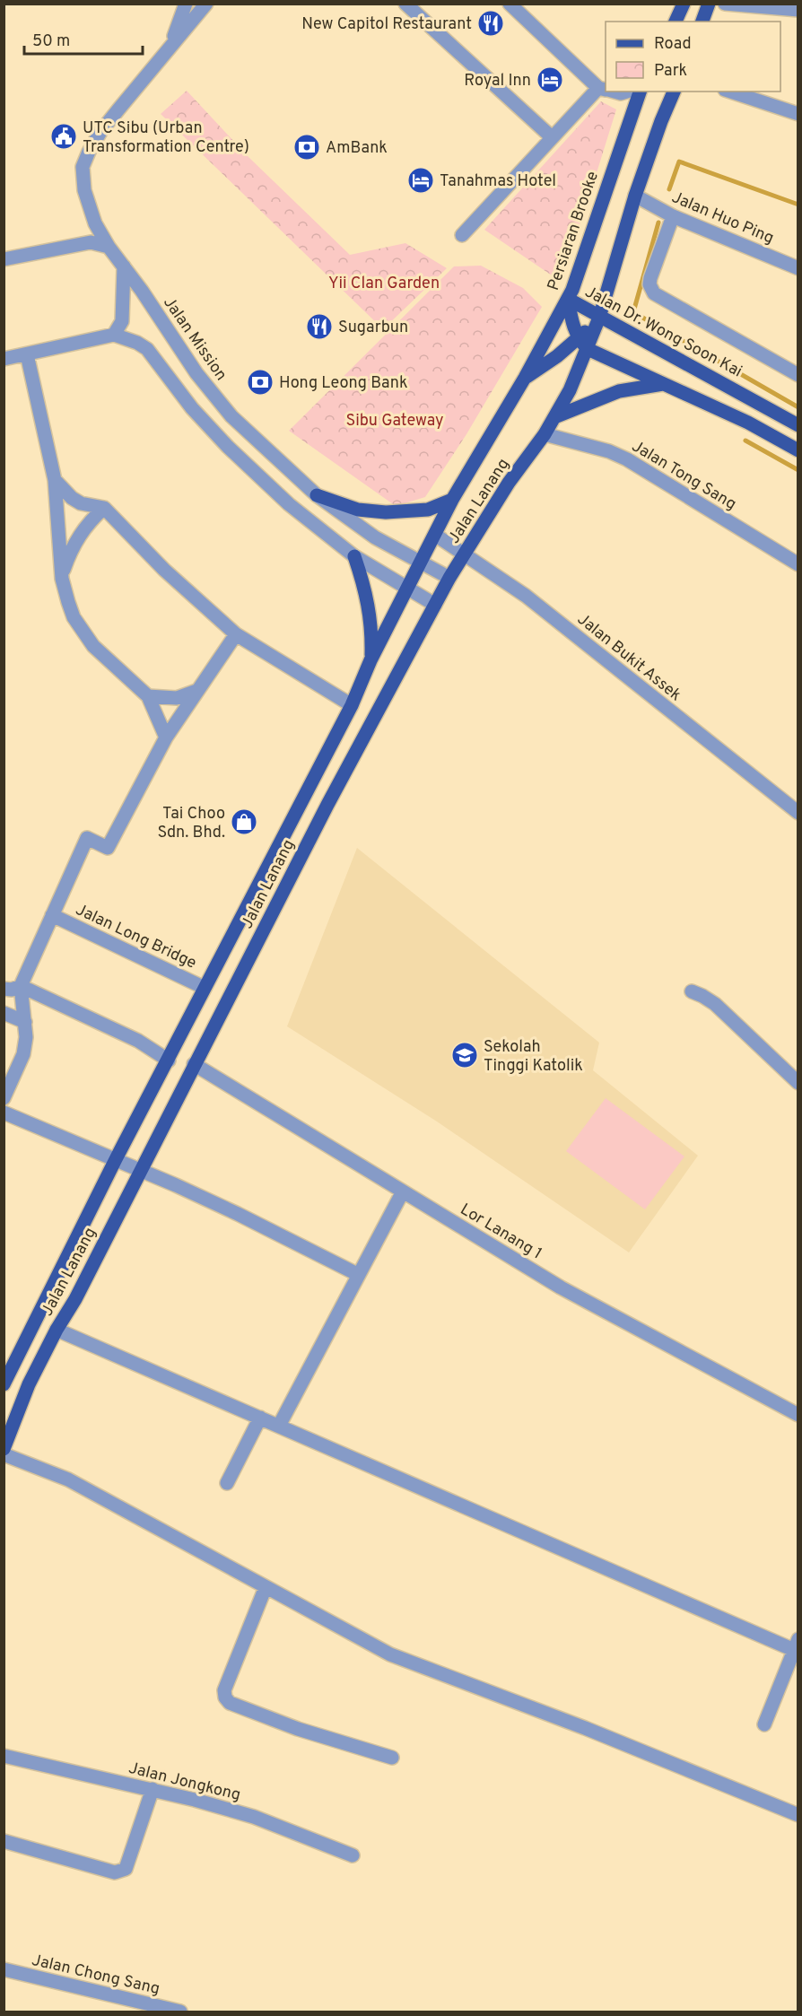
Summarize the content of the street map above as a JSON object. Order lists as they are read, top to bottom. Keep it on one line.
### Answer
{"streets":{"main road":["Persiaran Brooke","Jalan Dr. Wong Soon Kai","Jalan Lanang"],"street":["Jalan Huo Ping","Jalan Mission","Jalan Tong Sang","Jalan Bukit Assek","Jalan Long Bridge","Lor Lanang 1","Jalan Jongkong","Jalan Chong Sang"]},"crossings":[["Persiaran Brooke","Jalan Dr. Wong Soon Kai"],["Persiaran Brooke","Jalan Lanang"],["Jalan Dr. Wong Soon Kai","Jalan Lanang"],["Jalan Mission","Jalan Lanang"],["Jalan Tong Sang","Jalan Lanang"],["Jalan Lanang","Jalan Bukit Assek"],["Jalan Lanang","Jalan Long Bridge"],["Jalan Lanang","Lor Lanang 1"]],"parks":["Yii Clan Garden","Sibu Gateway"],"places":{"restaurant":["New Capitol Restaurant","Sugarbun"],"hotel":["Royal Inn","Tanahmas Hotel"],"public building":["UTC Sibu (Urban Transformation Centre)"],"bank":["AmBank","Hong Leong Bank"],"shop":["Tai Choo Sdn. Bhd."],"school or university":["Sekolah Tinggi Katolik"]},"legend":["Road","Park"],"scale_bar":"50 m"}
